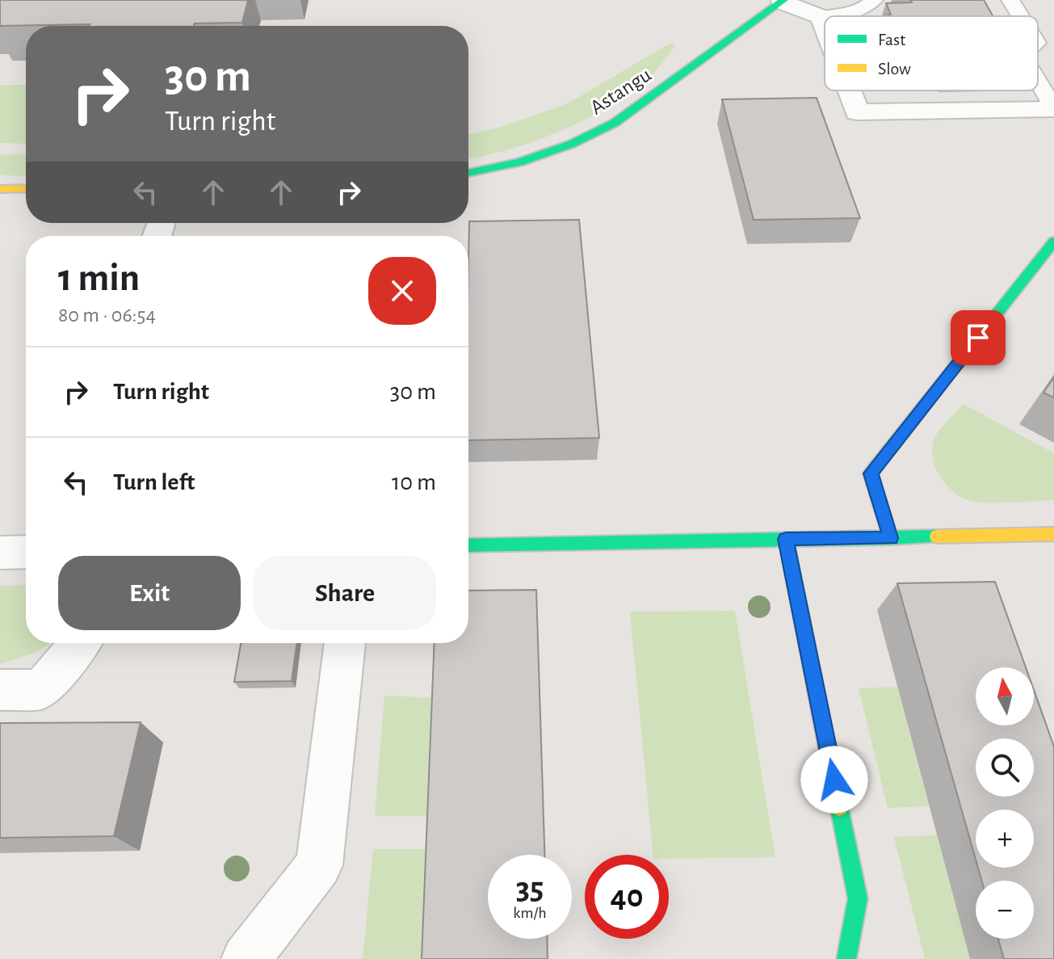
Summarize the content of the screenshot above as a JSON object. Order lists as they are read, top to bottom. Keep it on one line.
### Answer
{"streets":{"street":["Astangu"]},"legend":["Fast","Slow"],"north":"top","page":{"turn":["30 m","Turn right"],"heading":["1 min","80 m · 06:54"],"list":[{"name":"Turn right","value":"30 m"},{"name":"Turn left","value":"10 m"}],"buttons":["Exit","Share"],"map_buttons":["+","−"],"speed":"35 km/h","limit":"40"}}
